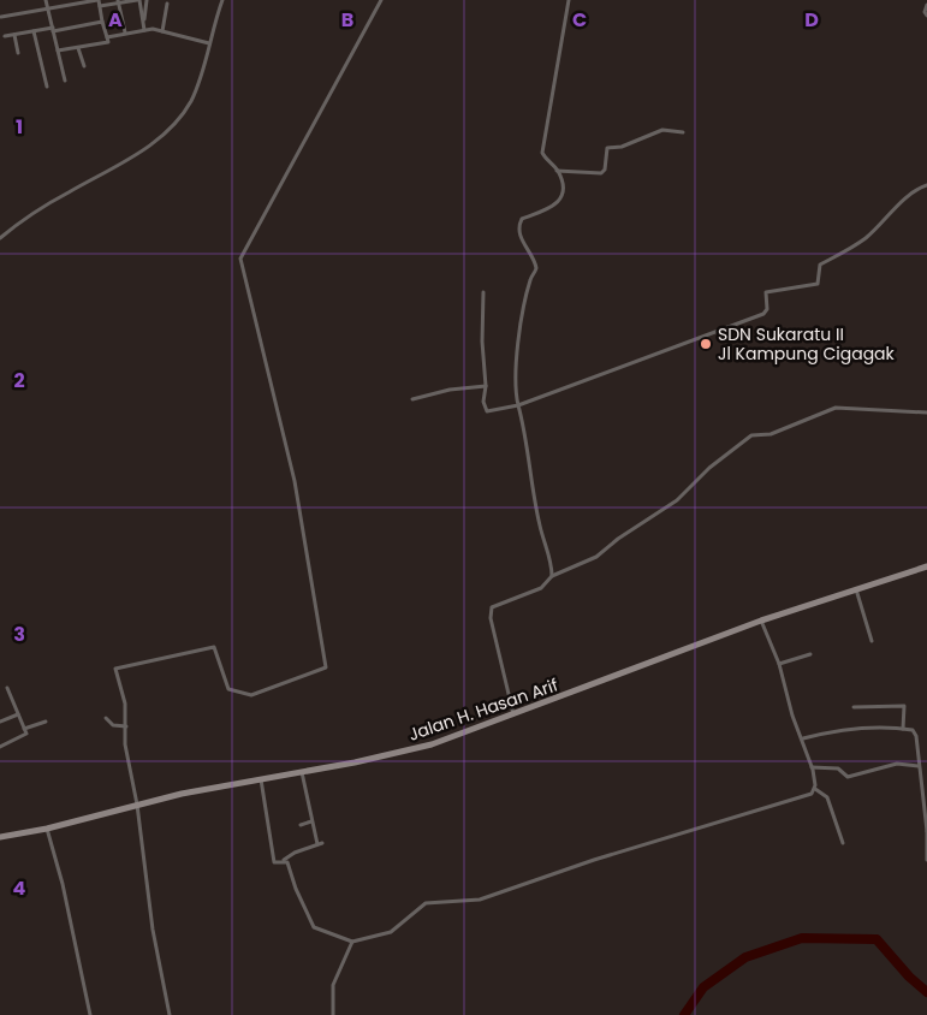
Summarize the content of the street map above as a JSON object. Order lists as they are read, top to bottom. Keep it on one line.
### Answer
{"streets":{"main road":["Jalan H. Hasan Arif"]},"places":["SDN Sukaratu II Jl Kampung Cigagak"],"grid":{"columns":["A","B","C","D"],"rows":["1","2","3","4"]}}
